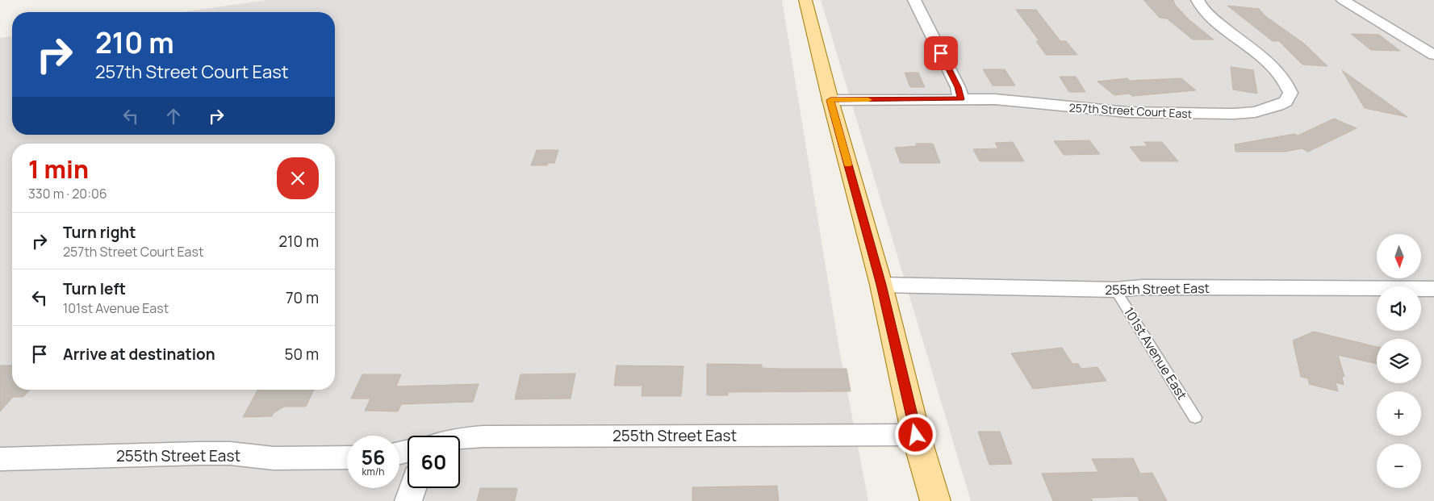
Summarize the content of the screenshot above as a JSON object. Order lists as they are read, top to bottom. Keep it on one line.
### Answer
{"streets":{"street":["257th Street Court East","255th Street East"],"lane":["101st Avenue East"]},"crossings":[["255th Street East","101st Avenue East"]],"north":"bottom","page":{"turn":["210 m","257th Street Court East"],"heading":["1 min","330 m · 20:06"],"list":[{"name":"Turn right","note":"257th Street Court East","value":"210 m"},{"name":"Turn left","note":"101st Avenue East","value":"70 m"},{"name":"Arrive at destination","value":"50 m"}],"map_buttons":["+","−"],"speed":"56 km/h","limit":"60"}}
